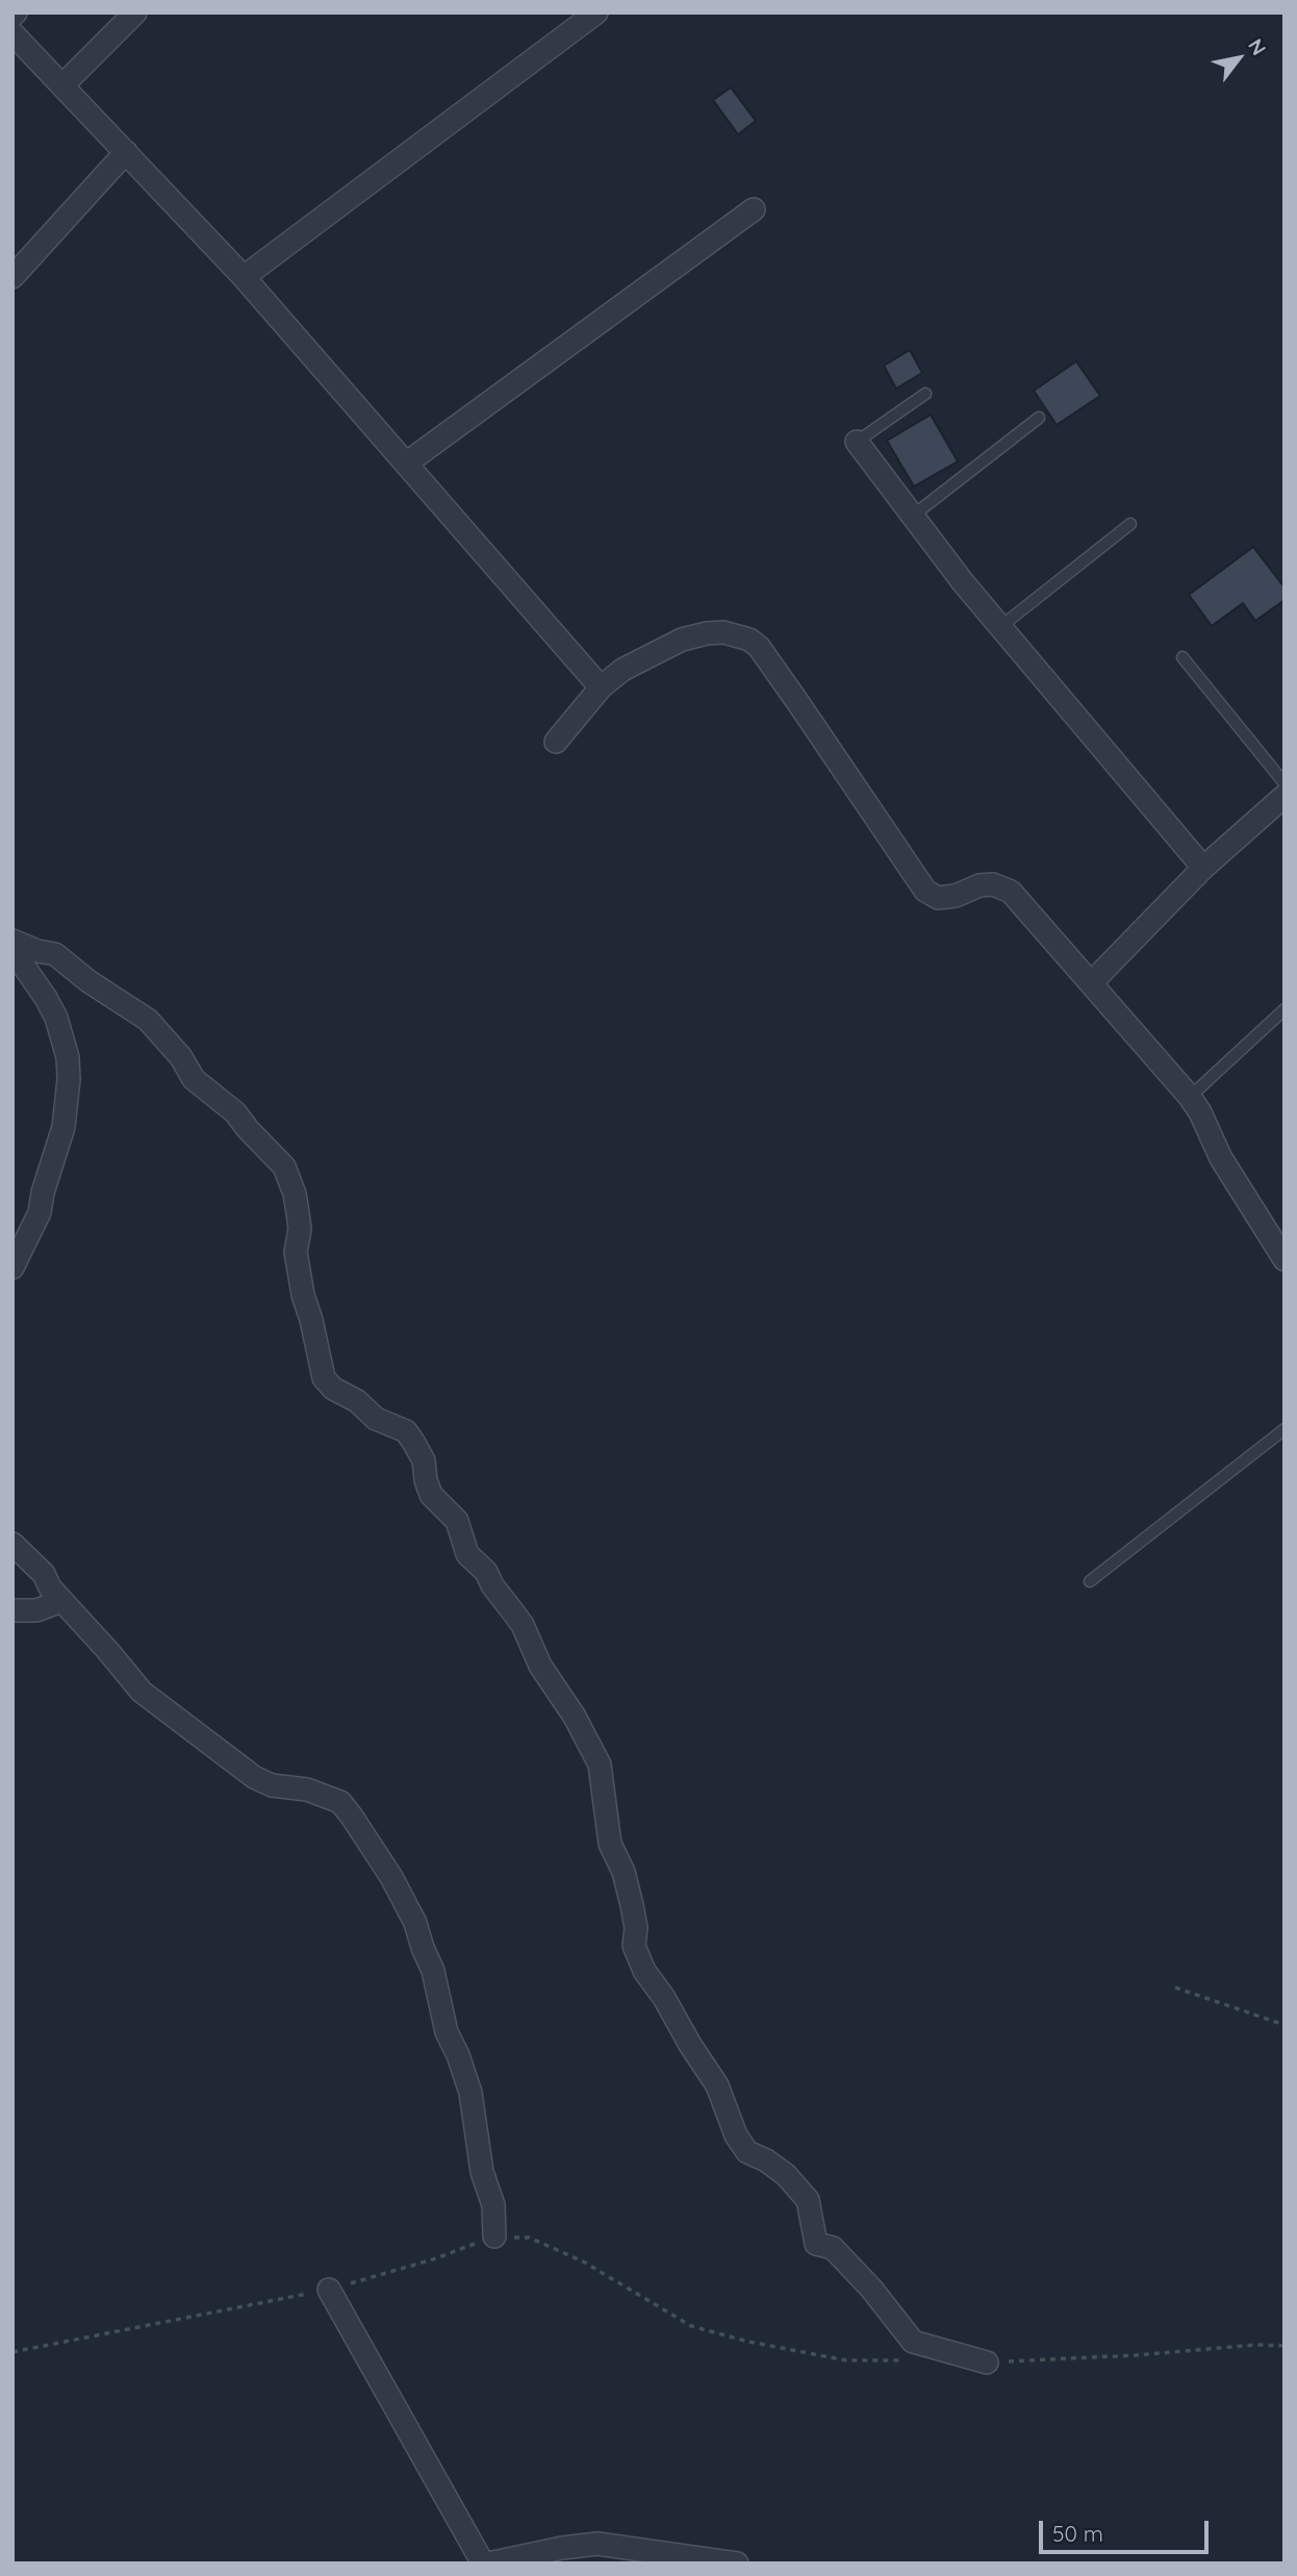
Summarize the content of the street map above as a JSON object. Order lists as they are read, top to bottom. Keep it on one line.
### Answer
{"scale_bar":"50 m","north":"top right"}
